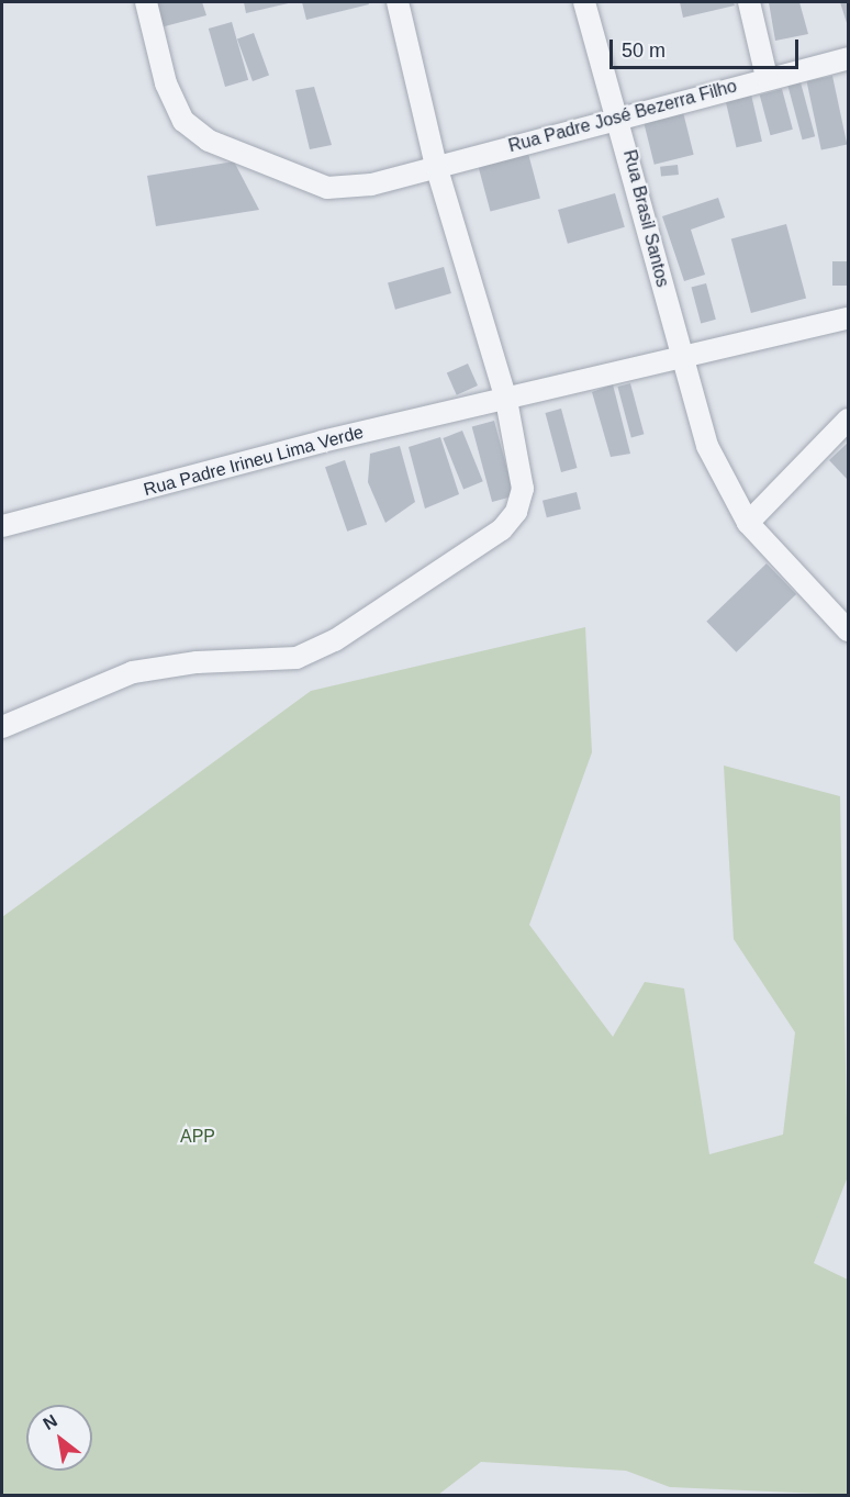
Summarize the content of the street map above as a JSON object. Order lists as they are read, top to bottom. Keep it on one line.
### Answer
{"streets":{"street":["Rua Padre José Bezerra Filho","Rua Brasil Santos","Rua Padre Irineu Lima Verde"]},"crossings":[["Rua Padre José Bezerra Filho","Rua Brasil Santos"],["Rua Brasil Santos","Rua Padre Irineu Lima Verde"]],"parks":["APP"],"scale_bar":"50 m","north":"top left"}
